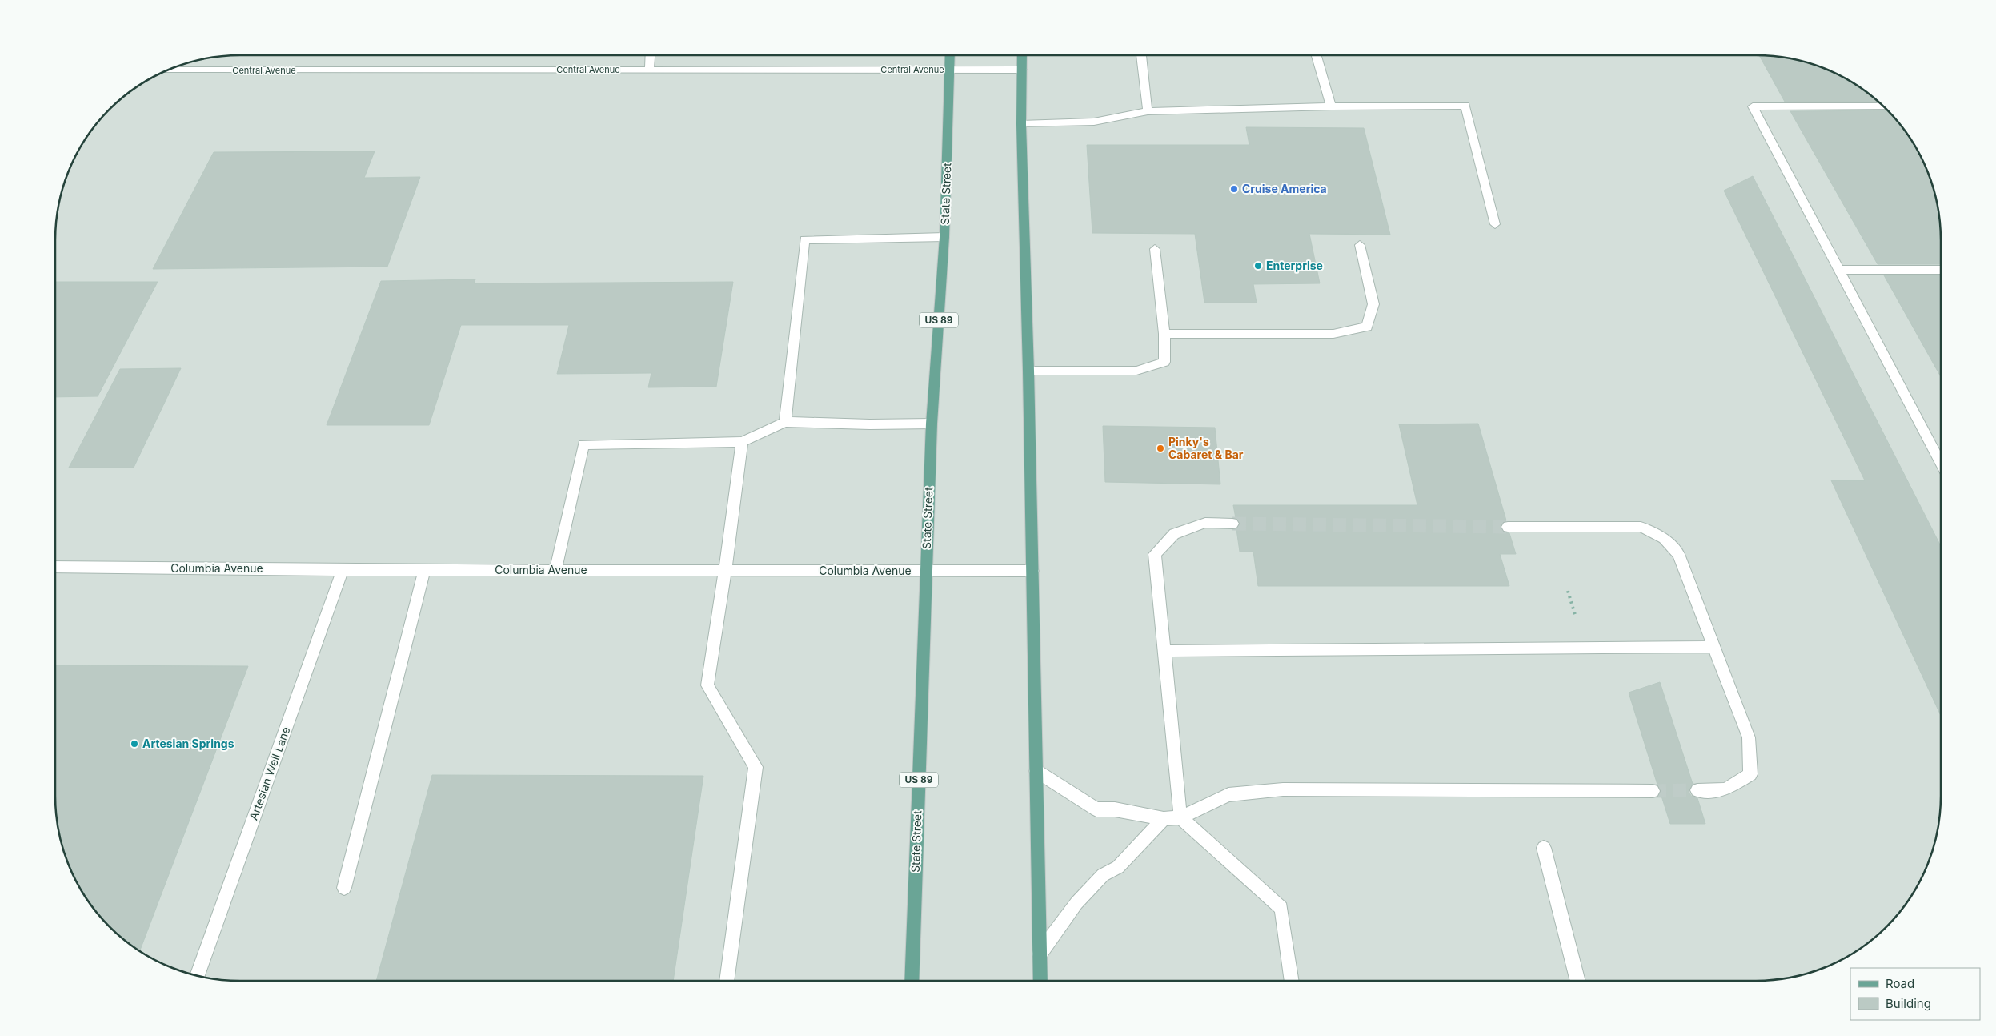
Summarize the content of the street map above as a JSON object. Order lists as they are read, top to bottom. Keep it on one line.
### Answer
{"streets":{"main road":["State Street","US 89"],"street":["Central Avenue","Columbia Avenue","Artesian Well Lane"]},"crossings":[["Central Avenue","State Street"],["State Street","Columbia Avenue"],["Columbia Avenue","Artesian Well Lane"]],"places":["Cruise America","Enterprise","Pinky's Cabaret & Bar","Artesian Springs"],"legend":["Road","Building"]}
